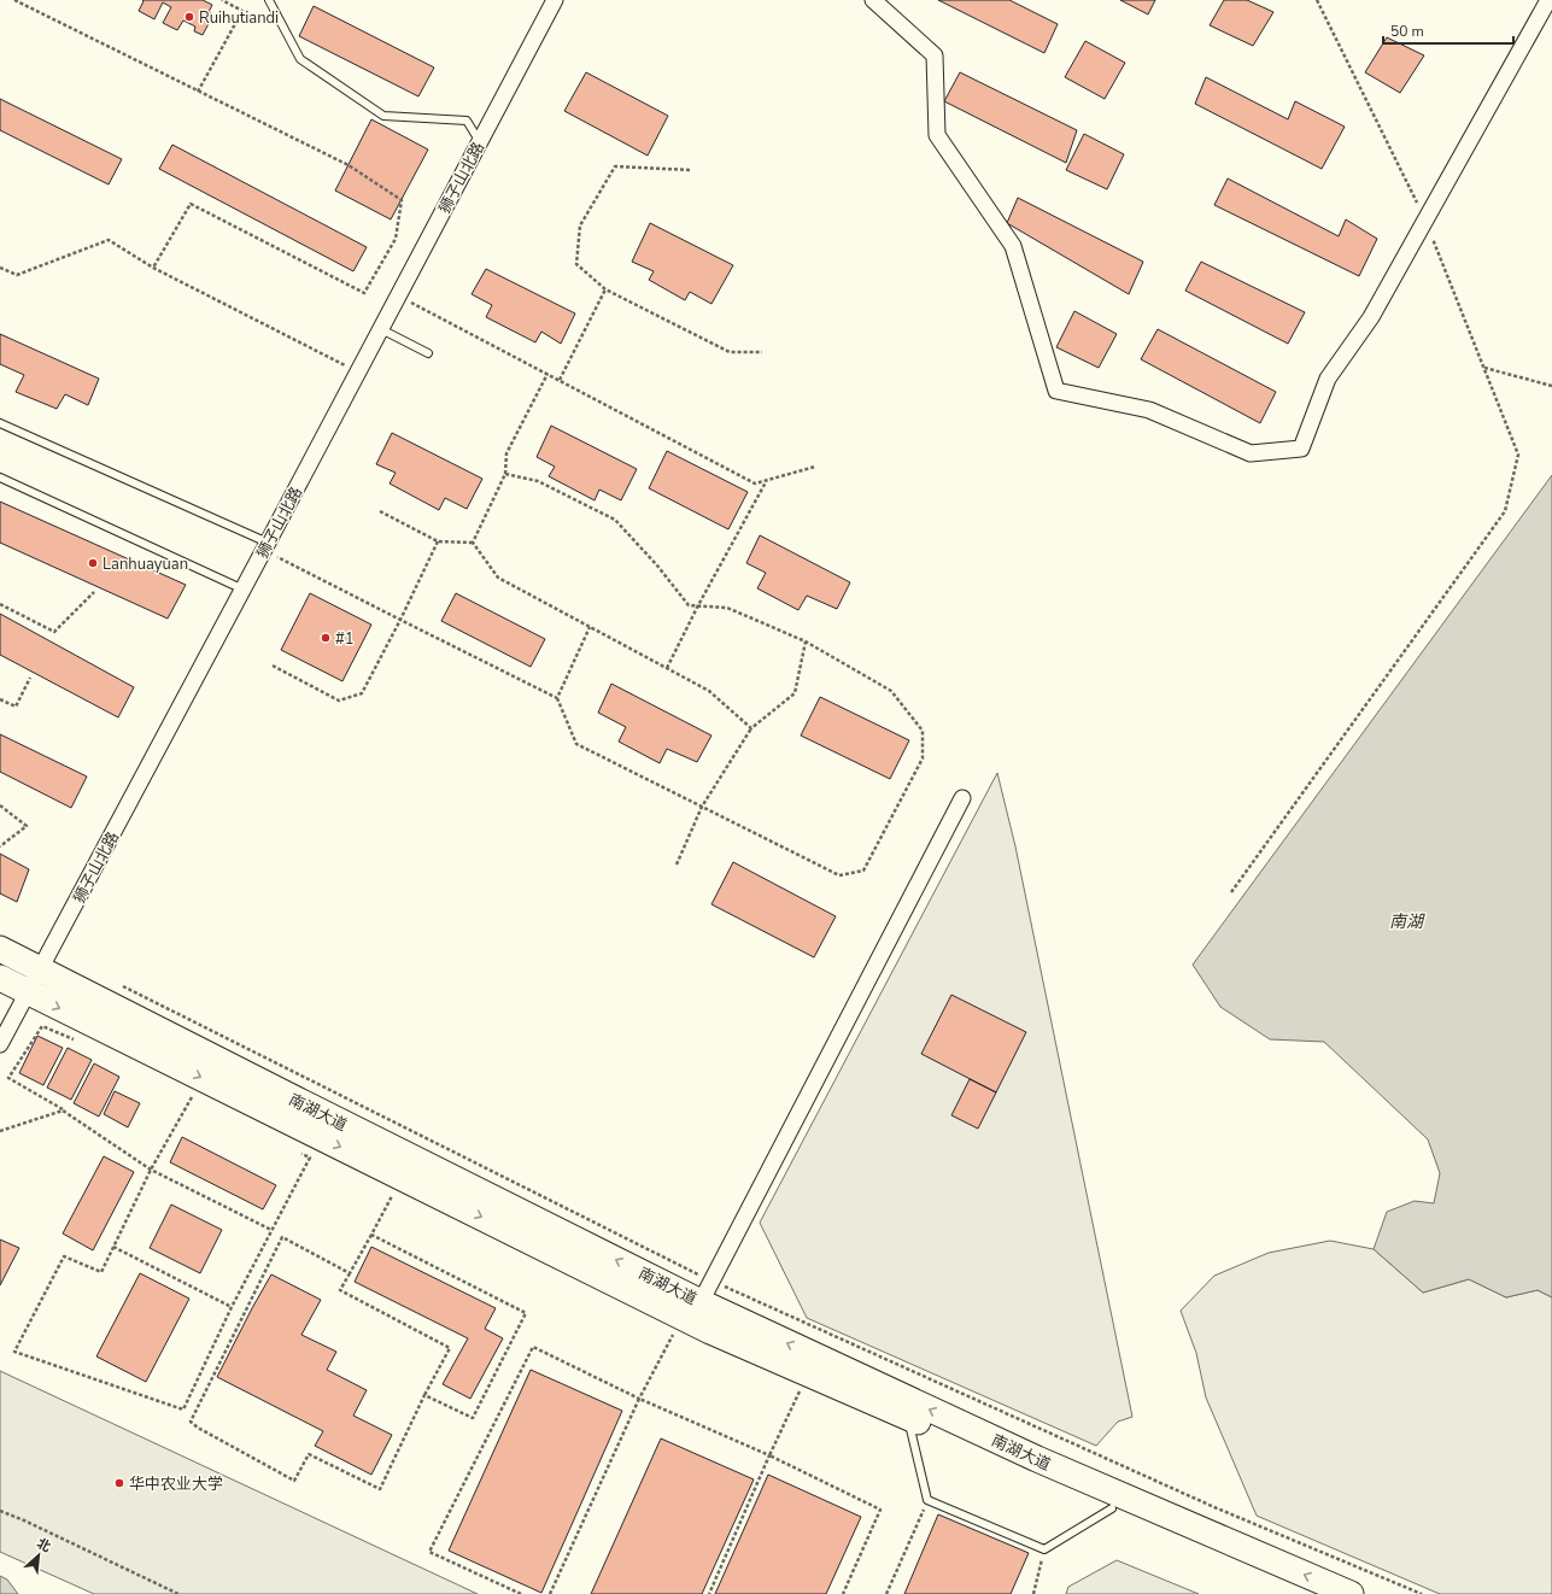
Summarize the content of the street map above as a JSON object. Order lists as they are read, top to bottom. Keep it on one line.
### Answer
{"streets":{"main road":["南湖大道"],"street":["狮子山北路"]},"crossings":[["狮子山北路","南湖大道"]],"water":["南湖"],"places":["Ruihutiandi","Lanhuayuan","#1","华中农业大学"],"scale_bar":"50 m","north":"top right"}
